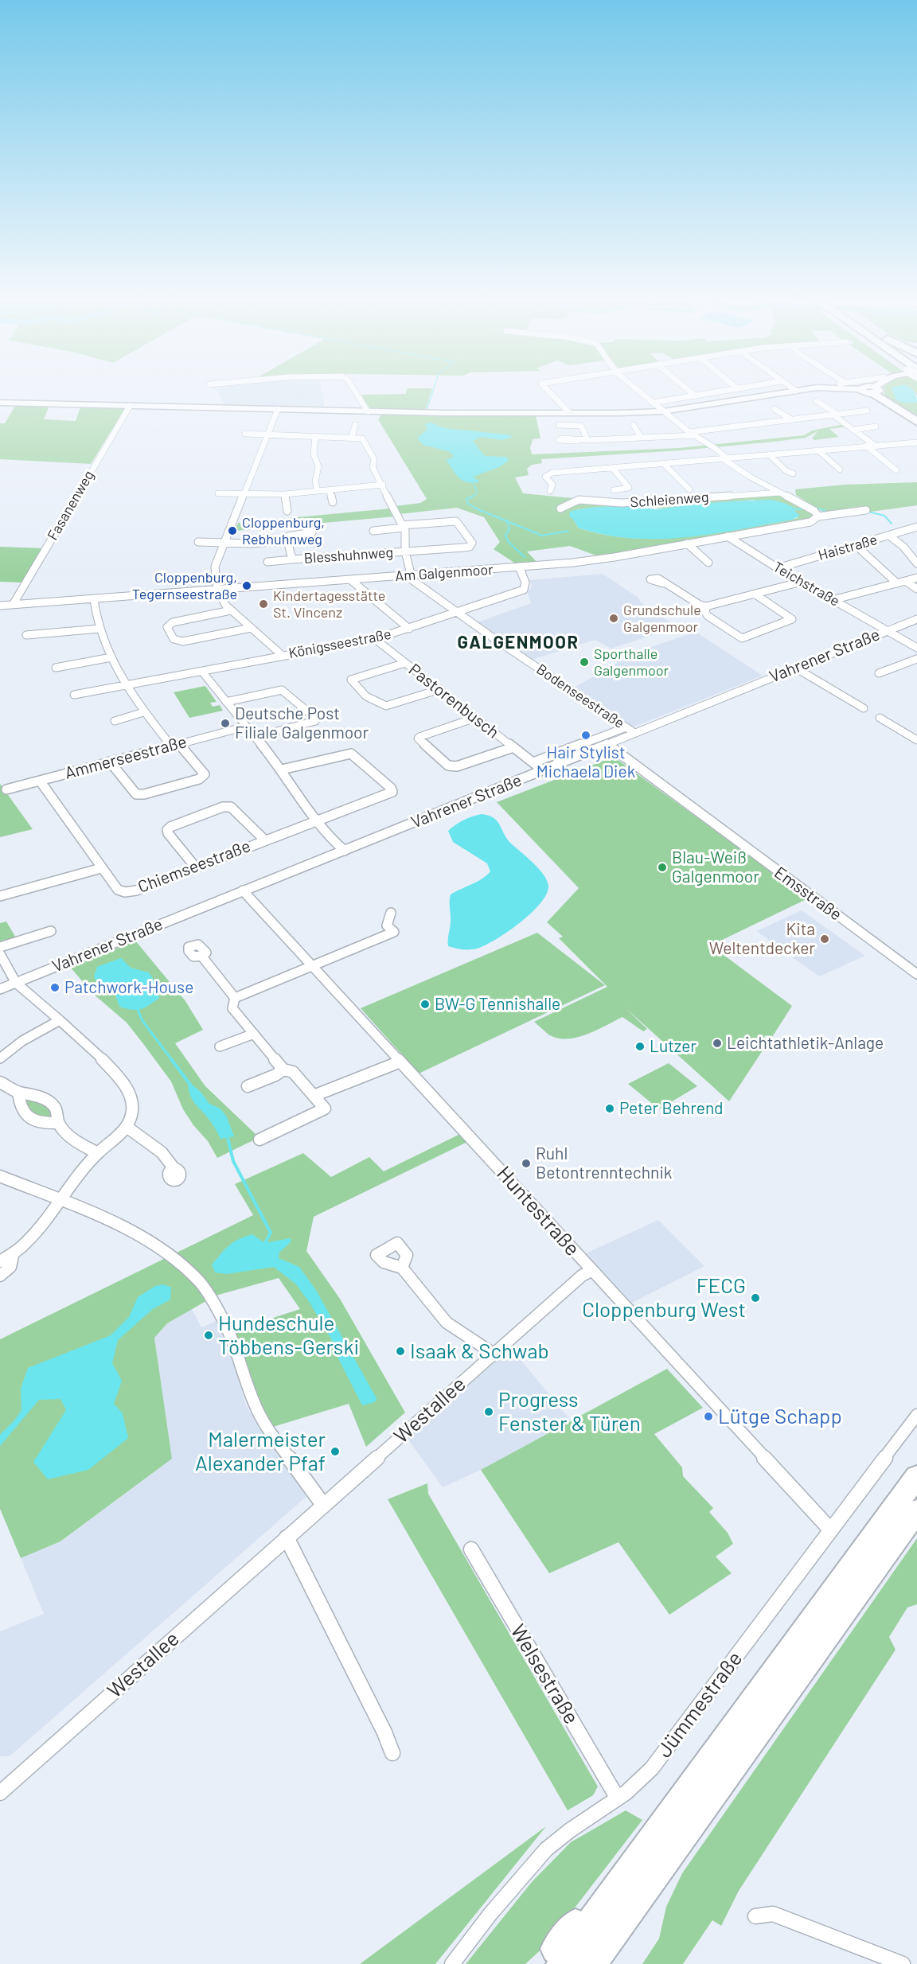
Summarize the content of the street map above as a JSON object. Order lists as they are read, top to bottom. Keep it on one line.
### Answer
{"streets":{"street":["Schleienweg","Fasanenweg","Haistraße","Blesshuhnweg","Am Galgenmoor","Teichstraße","Königsseestraße","Vahrener Straße","Bodenseestraße","Pastorenbusch","Ammerseestraße","Chiemseestraße","Emsstraße","Huntestraße","Westallee","Welsestraße","Jümmestraße"]},"crossings":[["Fasanenweg","Am Galgenmoor"],["Haistraße","Teichstraße"],["Am Galgenmoor","Teichstraße"],["Am Galgenmoor","Königsseestraße"],["Am Galgenmoor","Bodenseestraße"],["Teichstraße","Vahrener Straße"],["Königsseestraße","Bodenseestraße"],["Königsseestraße","Pastorenbusch"],["Vahrener Straße","Bodenseestraße"],["Vahrener Straße","Pastorenbusch"],["Vahrener Straße","Emsstraße"],["Vahrener Straße","Huntestraße"],["Ammerseestraße","Chiemseestraße"],["Huntestraße","Westallee"],["Huntestraße","Jümmestraße"],["Welsestraße","Jümmestraße"]],"districts":["GALGENMOOR"],"places":["Cloppenburg, Rebhuhnweg","Cloppenburg, Tegernseestraße","Kindertagesstätte St. Vincenz","Grundschule Galgenmoor","Sporthalle Galgenmoor","Deutsche Post Filiale Galgenmoor","Hair Stylist Michaela Diek","Blau-Weiß Galgenmoor","Kita Weltentdecker","Patchwork-House","BW-G Tennishalle","Leichtathletik-Anlage","Lutzer","Peter Behrend","Ruhl Betontrenntechnik","FECG Cloppenburg West","Hundeschule Többens-Gerski","Isaak & Schwab","Progress Fenster & Türen","Lütge Schapp","Malermeister Alexander Pfaf"]}
